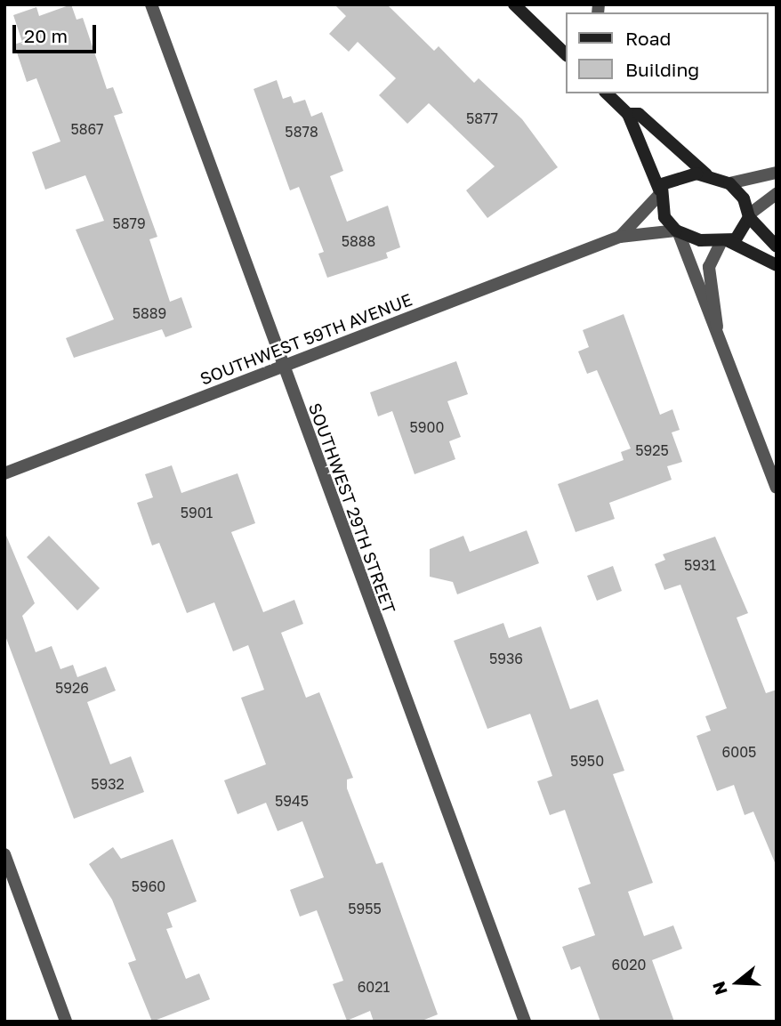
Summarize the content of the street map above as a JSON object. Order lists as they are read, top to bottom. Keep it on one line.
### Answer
{"streets":{"street":["SOUTHWEST 59TH AVENUE","SOUTHWEST 29TH STREET"]},"crossings":[["SOUTHWEST 59TH AVENUE","SOUTHWEST 29TH STREET"]],"house_numbers":["5877","5867","5878","5879","5888","5889","5900","5925","5901","5931","5936","5926","6005","5950","5932","5945","5960","5955","6020","6021"],"legend":["Road","Building"],"scale_bar":"20 m","north":"left"}
